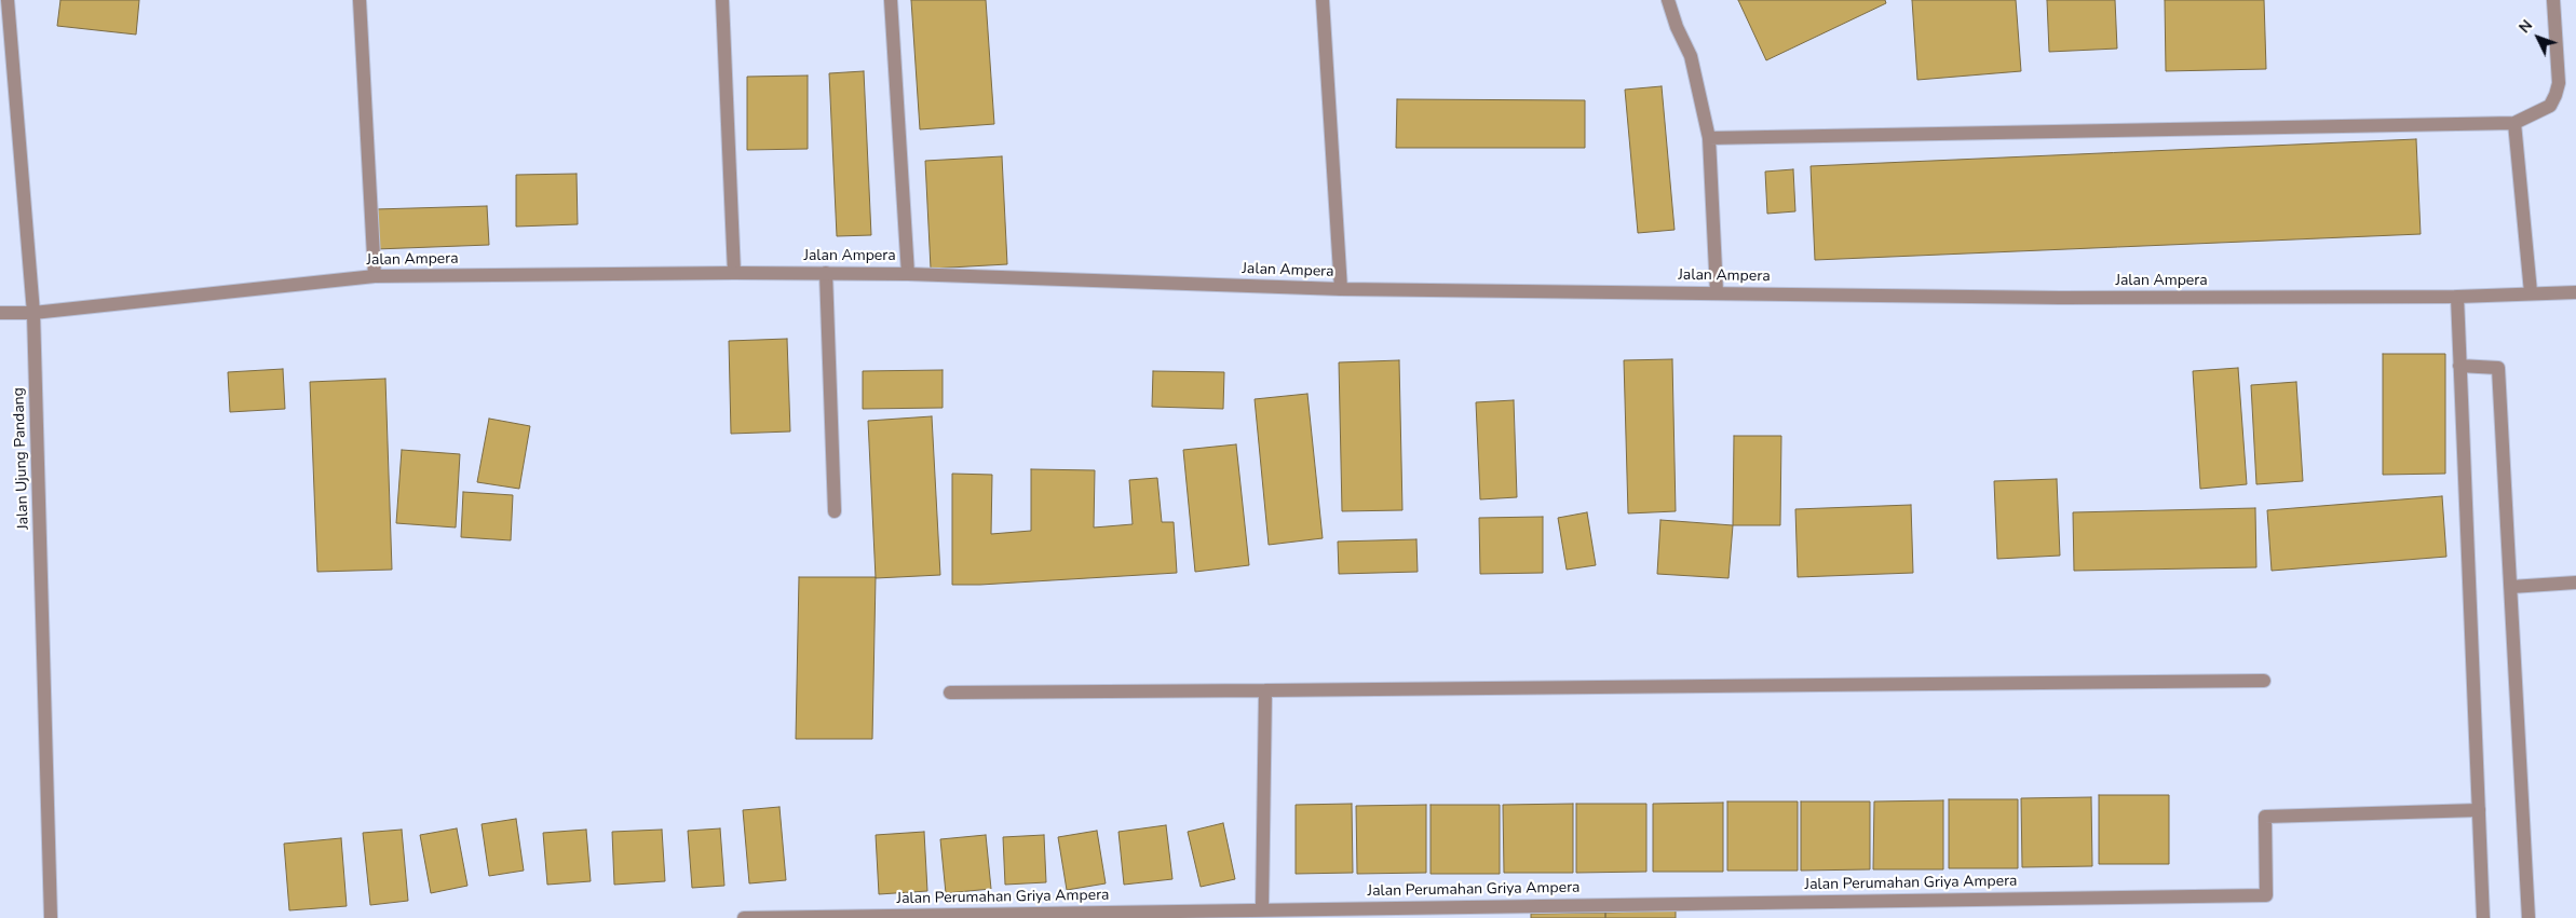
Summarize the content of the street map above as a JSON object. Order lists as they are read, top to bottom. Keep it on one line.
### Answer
{"streets":{"street":["Jalan Ampera","Jalan Ujung Pandang","Jalan Perumahan Griya Ampera"]},"crossings":[["Jalan Ampera","Jalan Ujung Pandang"]],"north":"top left"}
